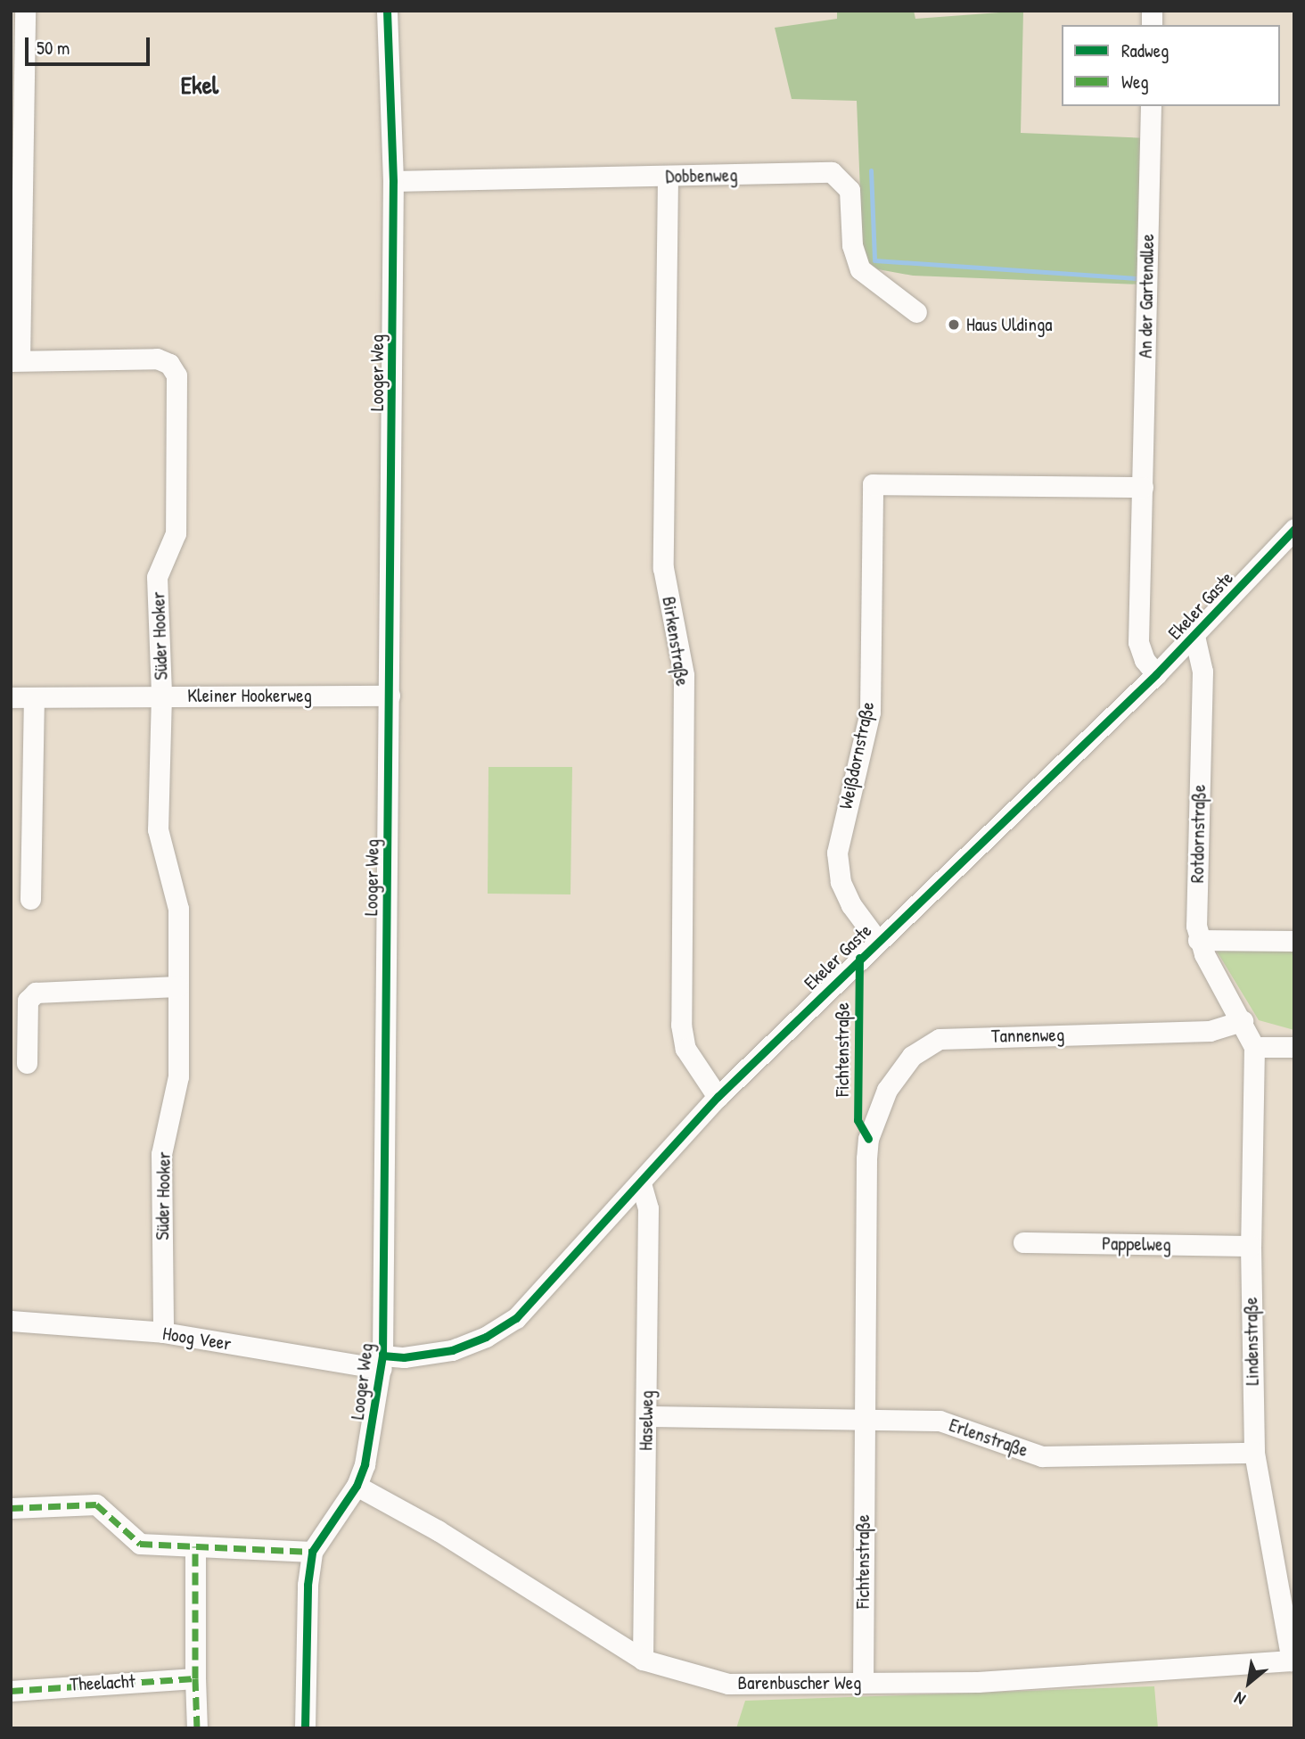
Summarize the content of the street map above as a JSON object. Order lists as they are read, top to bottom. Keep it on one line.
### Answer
{"streets":{"street":["Dobbenweg","An der Gartenallee","Looger Weg","Ekeler Gaste","Süder Hooker","Birkenstraße","Kleiner Hookerweg","Weißdornstraße","Rotdornstraße","Tannenweg","Fichtenstraße","Pappelweg","Hoog Veer","Lindenstraße","Haselweg","Erlenstraße","Theelacht","Barenbuscher Weg"]},"crossings":[["Dobbenweg","Looger Weg"],["Dobbenweg","Birkenstraße"],["An der Gartenallee","Ekeler Gaste"],["An der Gartenallee","Weißdornstraße"],["Looger Weg","Ekeler Gaste"],["Looger Weg","Kleiner Hookerweg"],["Looger Weg","Hoog Veer"],["Looger Weg","Barenbuscher Weg"],["Ekeler Gaste","Birkenstraße"],["Ekeler Gaste","Weißdornstraße"],["Ekeler Gaste","Rotdornstraße"],["Ekeler Gaste","Hoog Veer"],["Ekeler Gaste","Haselweg"],["Süder Hooker","Kleiner Hookerweg"],["Süder Hooker","Hoog Veer"],["Rotdornstraße","Tannenweg"],["Rotdornstraße","Lindenstraße"],["Tannenweg","Fichtenstraße"],["Tannenweg","Lindenstraße"],["Fichtenstraße","Erlenstraße"],["Fichtenstraße","Barenbuscher Weg"],["Pappelweg","Lindenstraße"],["Lindenstraße","Erlenstraße"],["Lindenstraße","Barenbuscher Weg"],["Haselweg","Erlenstraße"],["Haselweg","Barenbuscher Weg"]],"districts":["Ekel"],"places":["Haus Uldinga"],"legend":["Radweg","Weg"],"scale_bar":"50 m","north":"bottom left"}
